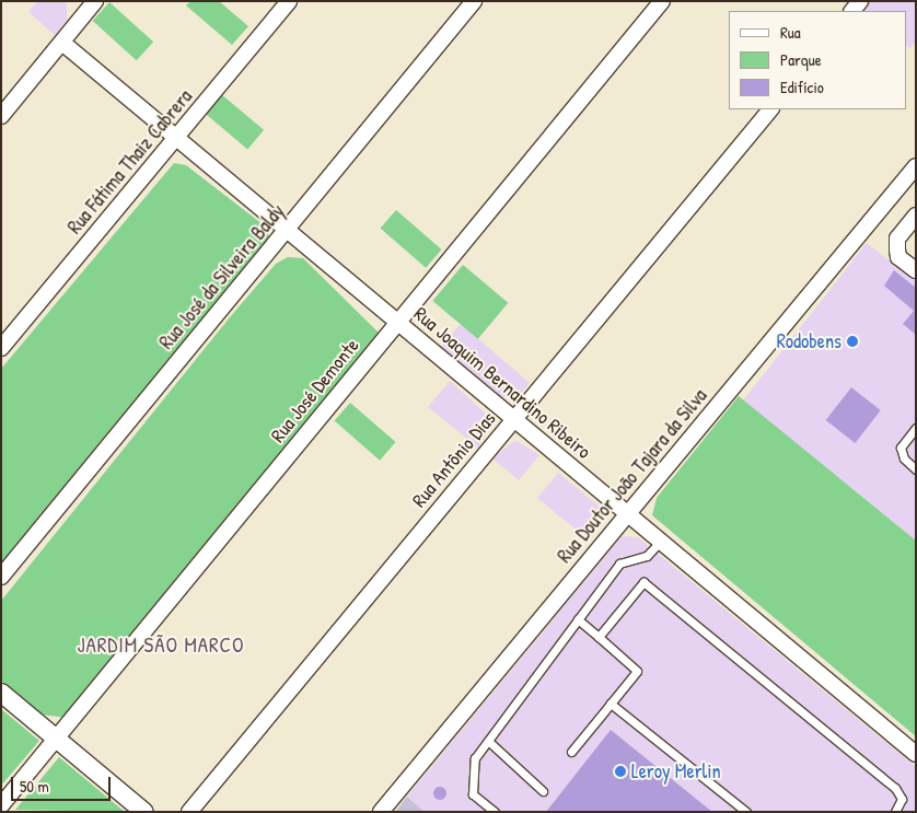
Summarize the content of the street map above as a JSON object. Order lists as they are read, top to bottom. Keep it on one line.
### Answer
{"streets":{"street":["Rua Fátima Thaiz Cabrera","Rua José da Silveira Baldy","Rua Joaquim Bernardino Ribeiro","Rua José Demonte","Rua Antônio Dias","Rua Doutor João Tajara da Silva"]},"crossings":[["Rua Fátima Thaiz Cabrera","Rua Joaquim Bernardino Ribeiro"],["Rua José da Silveira Baldy","Rua Joaquim Bernardino Ribeiro"],["Rua Joaquim Bernardino Ribeiro","Rua José Demonte"],["Rua Joaquim Bernardino Ribeiro","Rua Antônio Dias"],["Rua Joaquim Bernardino Ribeiro","Rua Doutor João Tajara da Silva"]],"districts":["JARDIM SÃO MARCO"],"places":["Rodobens","Leroy Merlin"],"legend":["Rua","Parque","Edifício"],"scale_bar":"50 m"}
